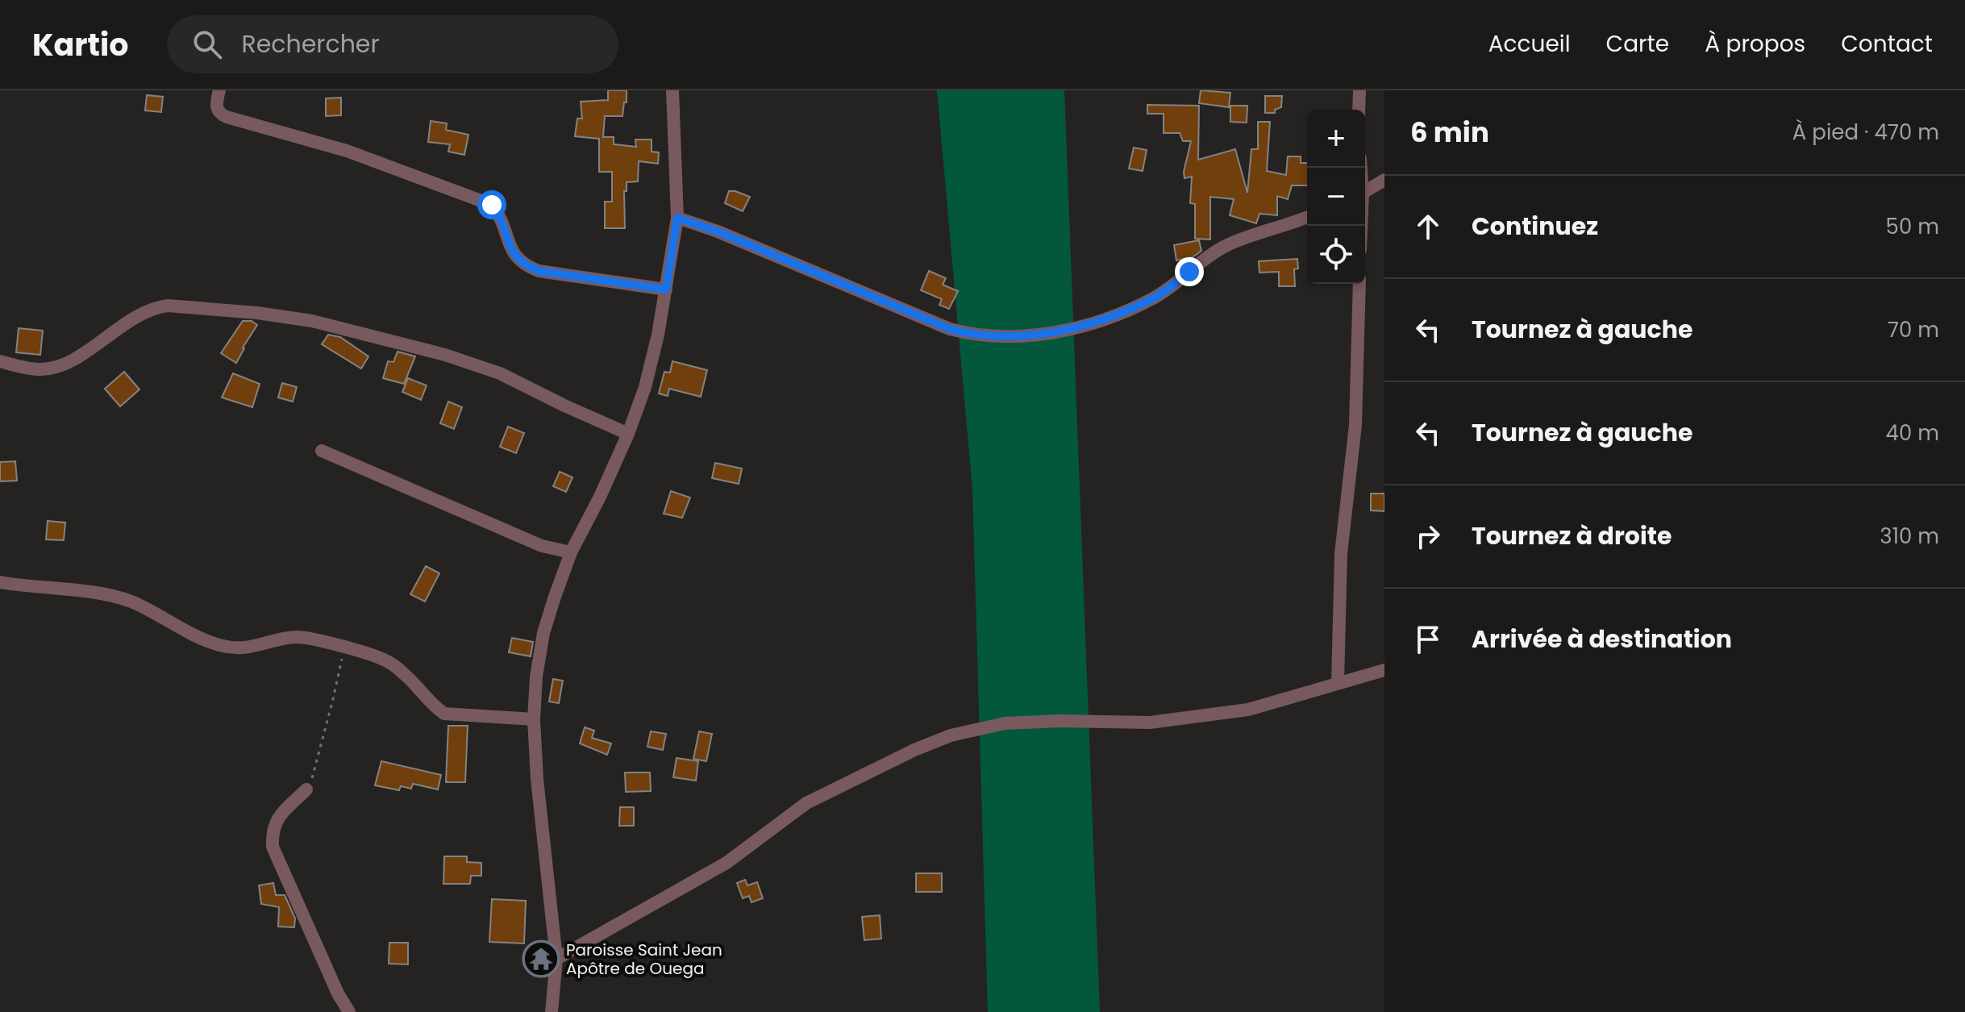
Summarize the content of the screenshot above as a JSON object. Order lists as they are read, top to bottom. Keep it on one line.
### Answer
{"places":{"temple":["Paroisse Saint Jean Apôtre de Ouega"]},"page":{"header":"Kartio","search":"Rechercher","nav":["Accueil","Carte","À propos","Contact"],"heading":["6 min","À pied · 470 m"],"map_buttons":["+","−"],"list":[["Continuez","50 m"],["Tournez à gauche","70 m"],["Tournez à gauche","40 m"],["Tournez à droite","310 m"],"Arrivée à destination"]}}
